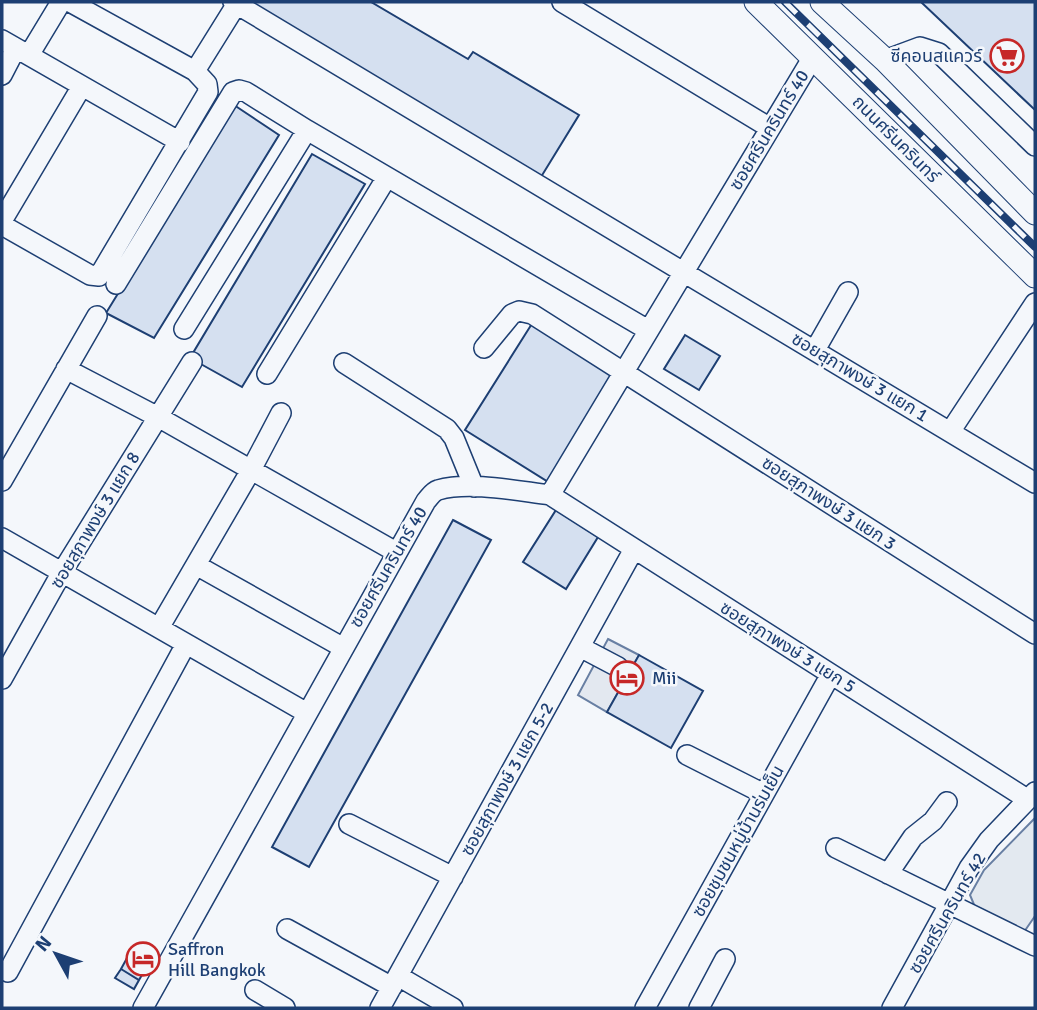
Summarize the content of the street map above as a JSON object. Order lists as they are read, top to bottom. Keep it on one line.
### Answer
{"streets":{"main road":["ถนนศรีนครินทร์"],"street":["ซอยศรีนครินทร์ 40","ซอยสุภาพงษ์ 3 แยก 1","ซอยสุภาพงษ์ 3 แยก 3","ซอยสุภาพงษ์ 3 แยก 8","ซอยสุภาพงษ์ 3 แยก 5","ซอยสุภาพงษ์ 3 แยก 5-2","ซอยชุมชนหมู่บ้านร่มเย็น","ซอยศรีนครินทร์ 42"]},"crossings":[["ซอยศรีนครินทร์ 40","ถนนศรีนครินทร์"],["ซอยศรีนครินทร์ 40","ซอยสุภาพงษ์ 3 แยก 1"],["ซอยศรีนครินทร์ 40","ซอยสุภาพงษ์ 3 แยก 3"],["ซอยศรีนครินทร์ 40","ซอยสุภาพงษ์ 3 แยก 5"],["ซอยสุภาพงษ์ 3 แยก 5","ซอยสุภาพงษ์ 3 แยก 5-2"],["ซอยสุภาพงษ์ 3 แยก 5","ซอยชุมชนหมู่บ้านร่มเย็น"],["ซอยสุภาพงษ์ 3 แยก 5","ซอยศรีนครินทร์ 42"]],"places":{"supermarket":["ซีคอนสแควร์"],"hotel":["Mii","Saffron Hill Bangkok"]},"north":"top left"}
